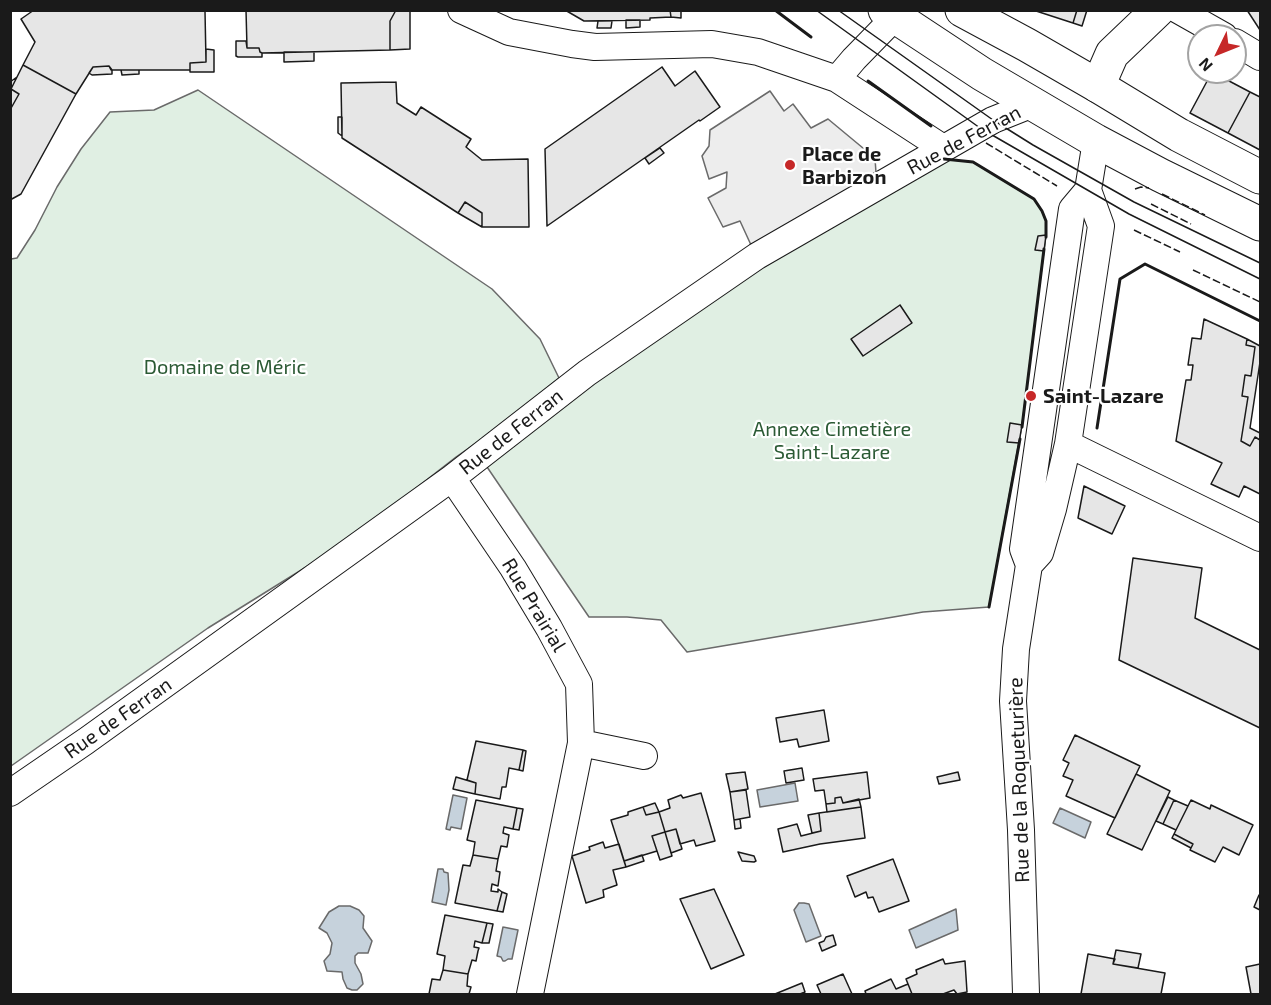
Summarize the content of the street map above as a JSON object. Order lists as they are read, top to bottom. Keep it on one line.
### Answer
{"streets":{"street":["Rue de Ferran","Rue Prairial","Rue de la Roqueturière"]},"crossings":[["Rue de Ferran","Rue Prairial"]],"parks":["Domaine de Méric","Annexe Cimetière Saint-Lazare"],"places":["Place de Barbizon","Saint-Lazare"],"north":"bottom left"}
